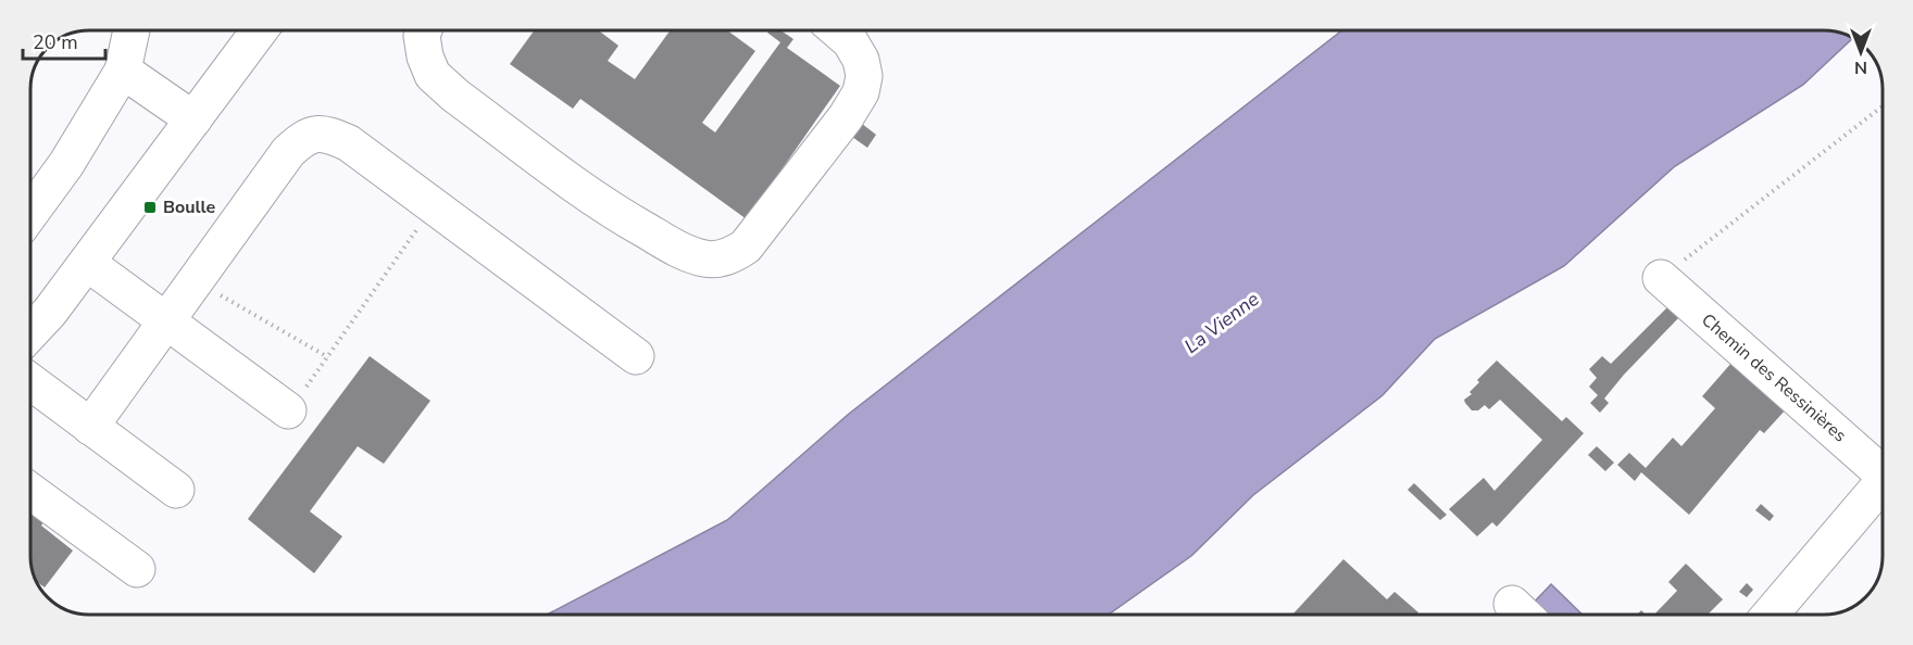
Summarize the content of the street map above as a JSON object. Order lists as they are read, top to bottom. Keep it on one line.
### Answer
{"streets":{"street":["Chemin des Ressinières"]},"water":["La Vienne"],"places":{"transit":["Boulle"]},"scale_bar":"20 m","north":"bottom"}
